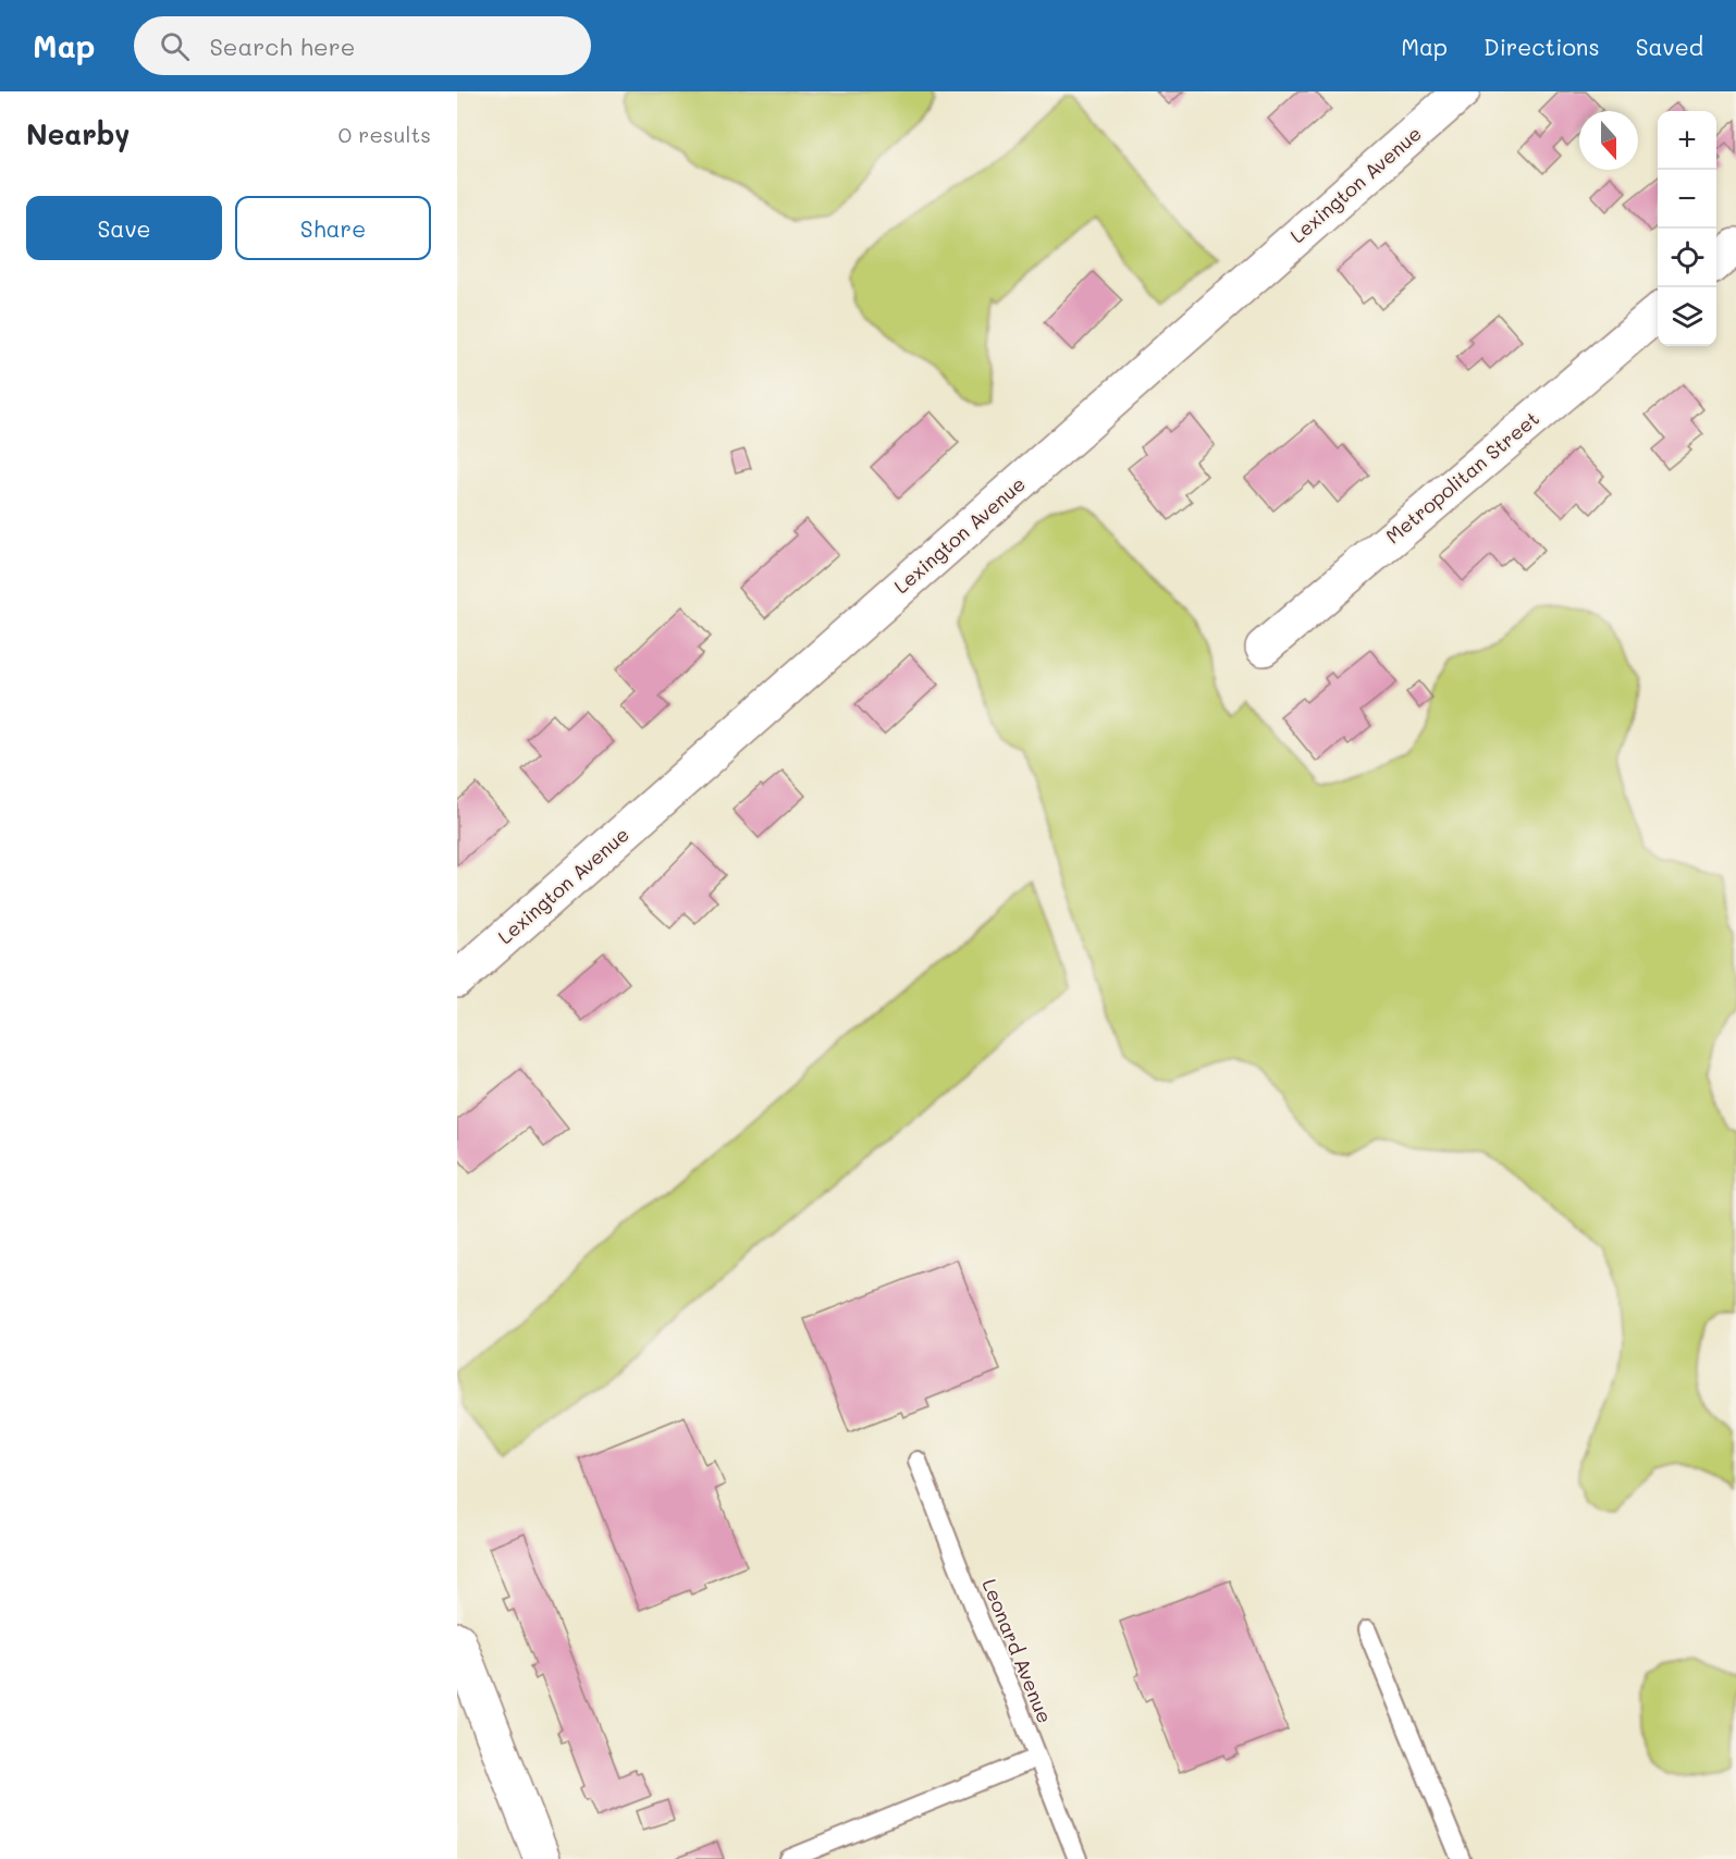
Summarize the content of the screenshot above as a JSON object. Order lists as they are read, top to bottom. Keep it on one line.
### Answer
{"streets":{"street":["Lexington Avenue","Metropolitan Street"],"lane":["Leonard Avenue"]},"north":"bottom","page":{"header":"Map","search":"Search here","nav":["Map","Directions","Saved"],"heading":["Nearby","0 results"],"map_buttons":["+","−"],"buttons":["Save","Share"]}}
